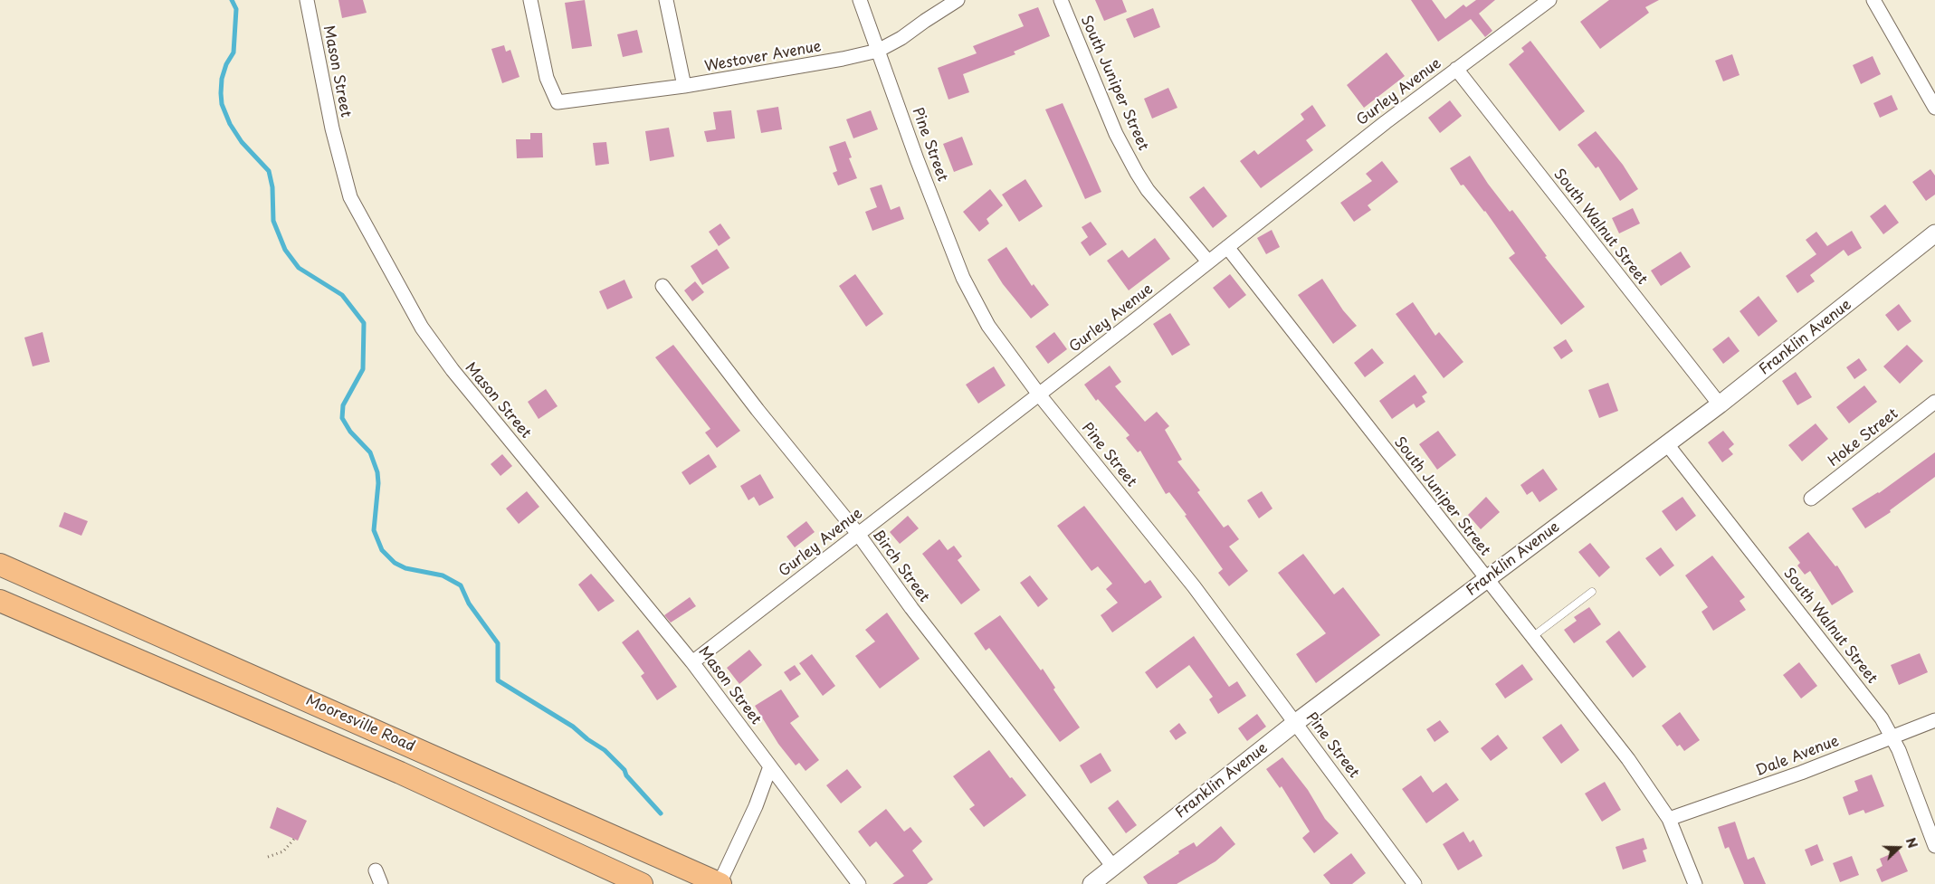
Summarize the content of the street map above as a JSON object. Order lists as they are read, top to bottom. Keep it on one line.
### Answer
{"streets":{"main road":["Mooresville Road"],"street":["Westover Avenue","Mason Street","South Juniper Street","Gurley Avenue","Pine Street","South Walnut Street","Franklin Avenue","Hoke Street","Birch Street","Dale Avenue"]},"crossings":[["Westover Avenue","Pine Street"],["Mason Street","Gurley Avenue"],["South Juniper Street","Gurley Avenue"],["South Juniper Street","Franklin Avenue"],["South Juniper Street","Dale Avenue"],["Gurley Avenue","Pine Street"],["Gurley Avenue","South Walnut Street"],["Gurley Avenue","Birch Street"],["Pine Street","Franklin Avenue"],["South Walnut Street","Franklin Avenue"],["South Walnut Street","Dale Avenue"],["Franklin Avenue","Birch Street"]],"north":"right"}
